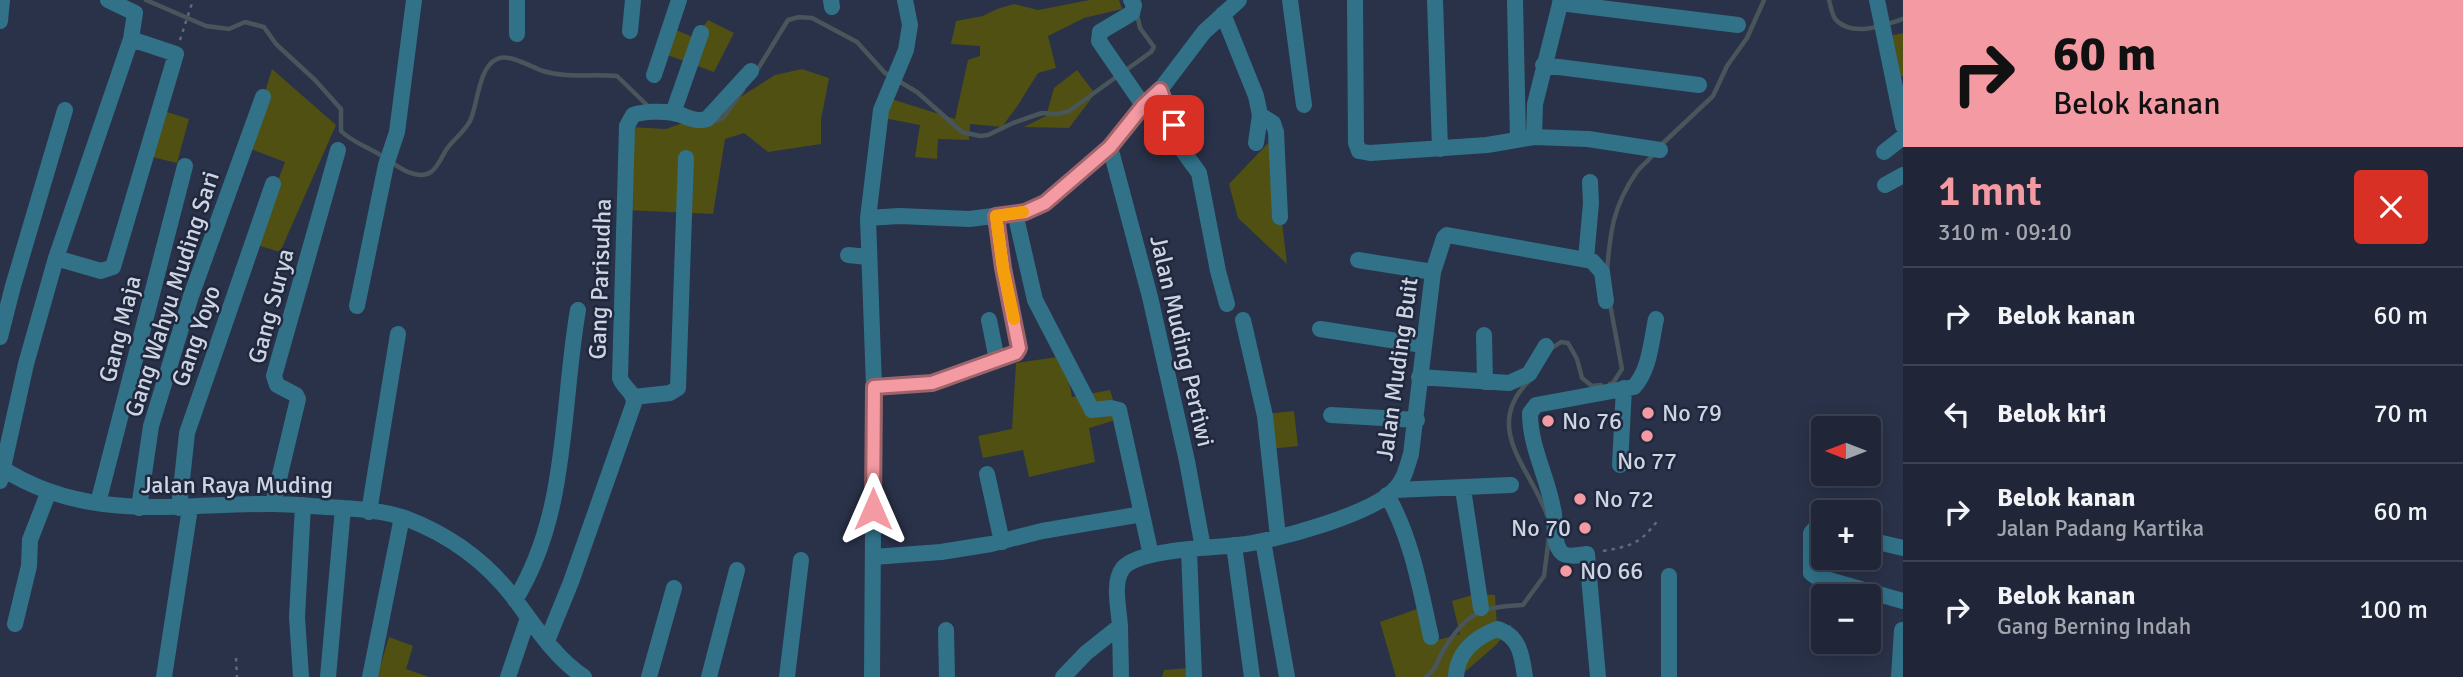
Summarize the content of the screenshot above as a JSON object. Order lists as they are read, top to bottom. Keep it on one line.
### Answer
{"streets":{"street":["Gang Parisudha","Gang Wahyu Muding Sari","Gang Surya","Gang Maja","Gang Yoyo","Jalan Muding Pertiwi","Jalan Muding Buit","Jalan Raya Muding"]},"crossings":[["Gang Wahyu Muding Sari","Jalan Raya Muding"],["Gang Surya","Jalan Raya Muding"],["Gang Maja","Jalan Raya Muding"],["Gang Yoyo","Jalan Raya Muding"],["Jalan Muding Pertiwi","Jalan Muding Buit"]],"places":["No 79","No 76","No 77","No 72","No 70","NO 66"],"north":"left","page":{"turn":["60 m","Belok kanan"],"heading":["1 mnt","310 m · 09:10"],"list":[{"name":"Belok kanan","value":"60 m"},{"name":"Belok kiri","value":"70 m"},{"name":"Belok kanan","note":"Jalan Padang Kartika","value":"60 m"},{"name":"Belok kanan","note":"Gang Berning Indah","value":"100 m"}],"map_buttons":["+","−"]}}
